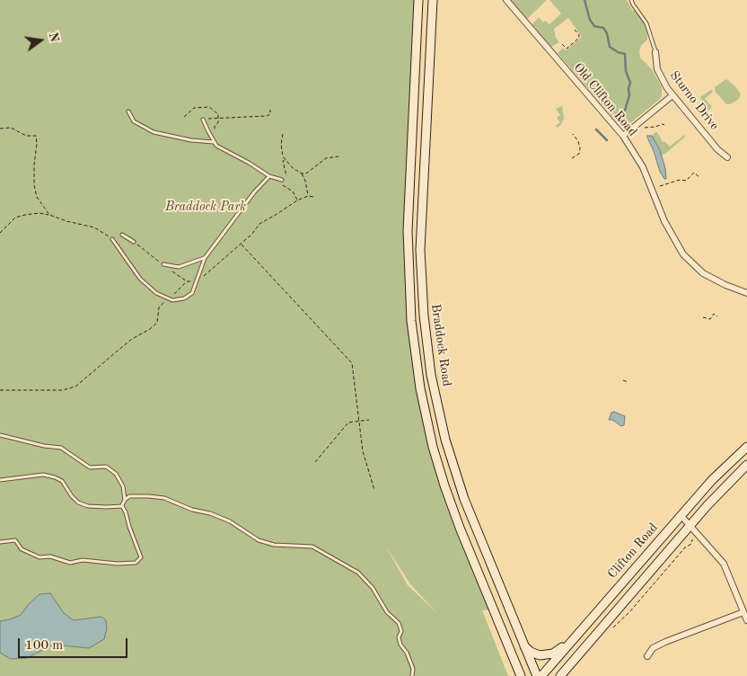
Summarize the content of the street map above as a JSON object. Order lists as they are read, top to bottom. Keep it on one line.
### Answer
{"streets":{"main road":["Braddock Road","Clifton Road"],"street":["Old Clifton Road","Sturno Drive"]},"parks":["Braddock Park"],"scale_bar":"100 m","north":"right"}
